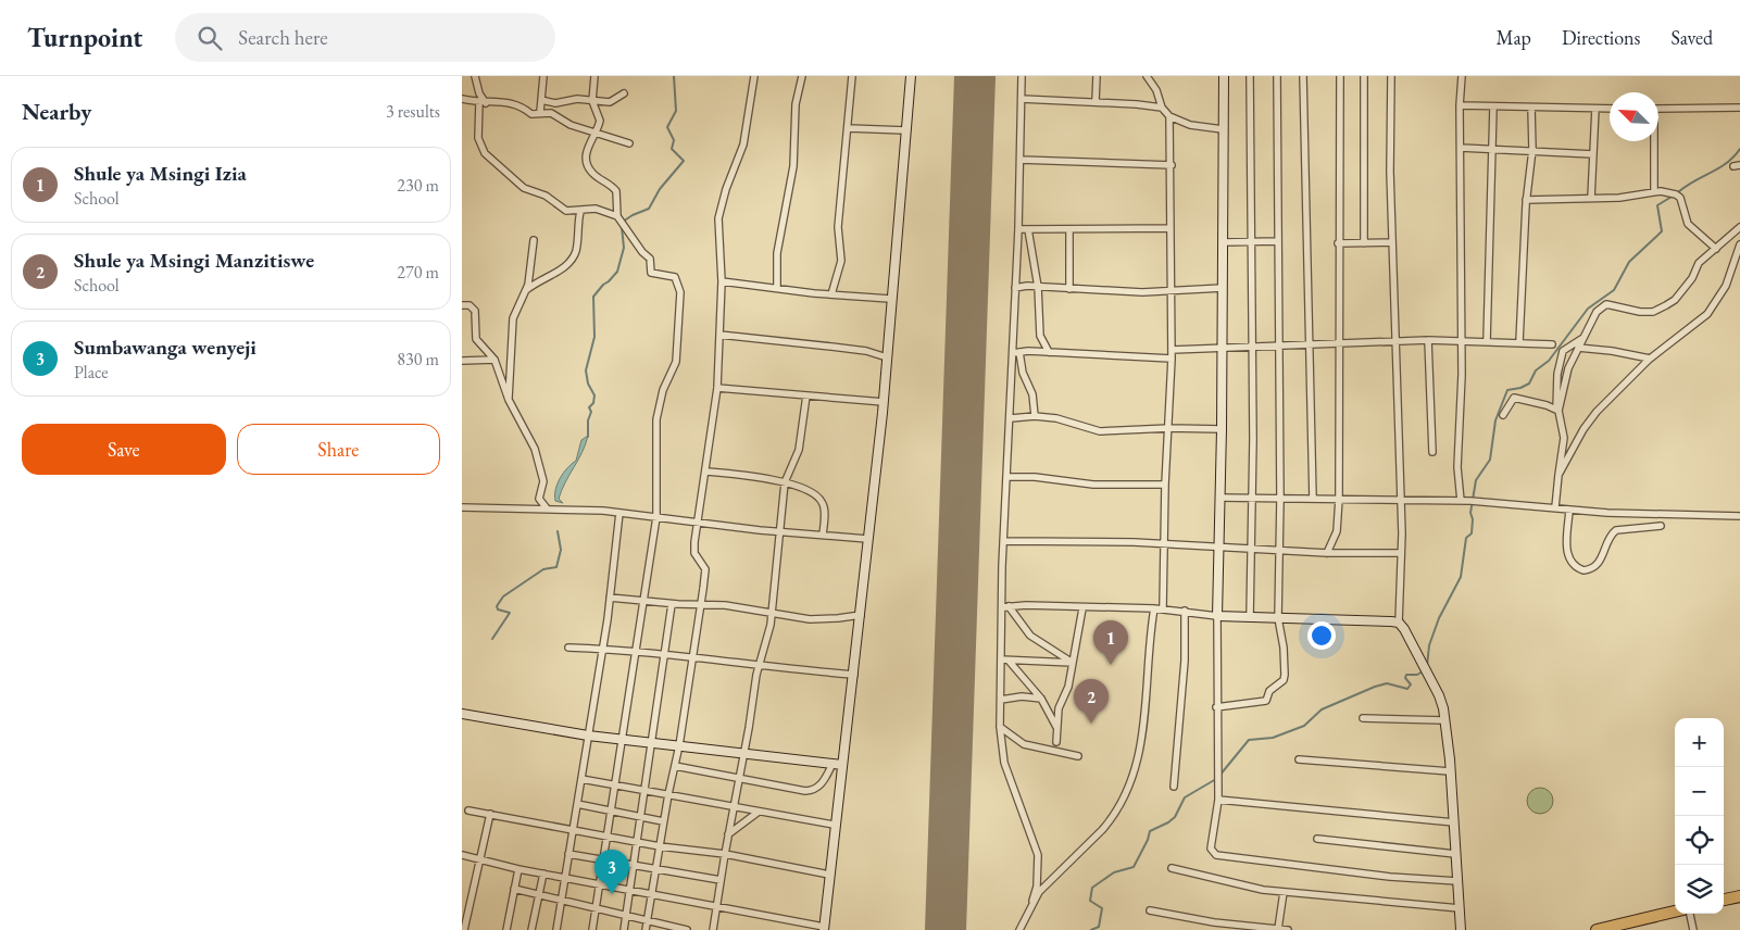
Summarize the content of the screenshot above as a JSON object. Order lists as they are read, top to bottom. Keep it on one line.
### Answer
{"north":"top left","page":{"header":"Turnpoint","search":"Search here","nav":["Map","Directions","Saved"],"heading":["Nearby","3 results"],"list":[{"mark":"1","name":"Shule ya Msingi Izia","note":"School","value":"230 m"},{"mark":"2","name":"Shule ya Msingi Manzitiswe","note":"School","value":"270 m"},{"mark":"3","name":"Sumbawanga wenyeji","note":"Place","value":"830 m"}],"buttons":["Save","Share"],"pins":["1","2","3"],"map_buttons":["+","−"]}}
